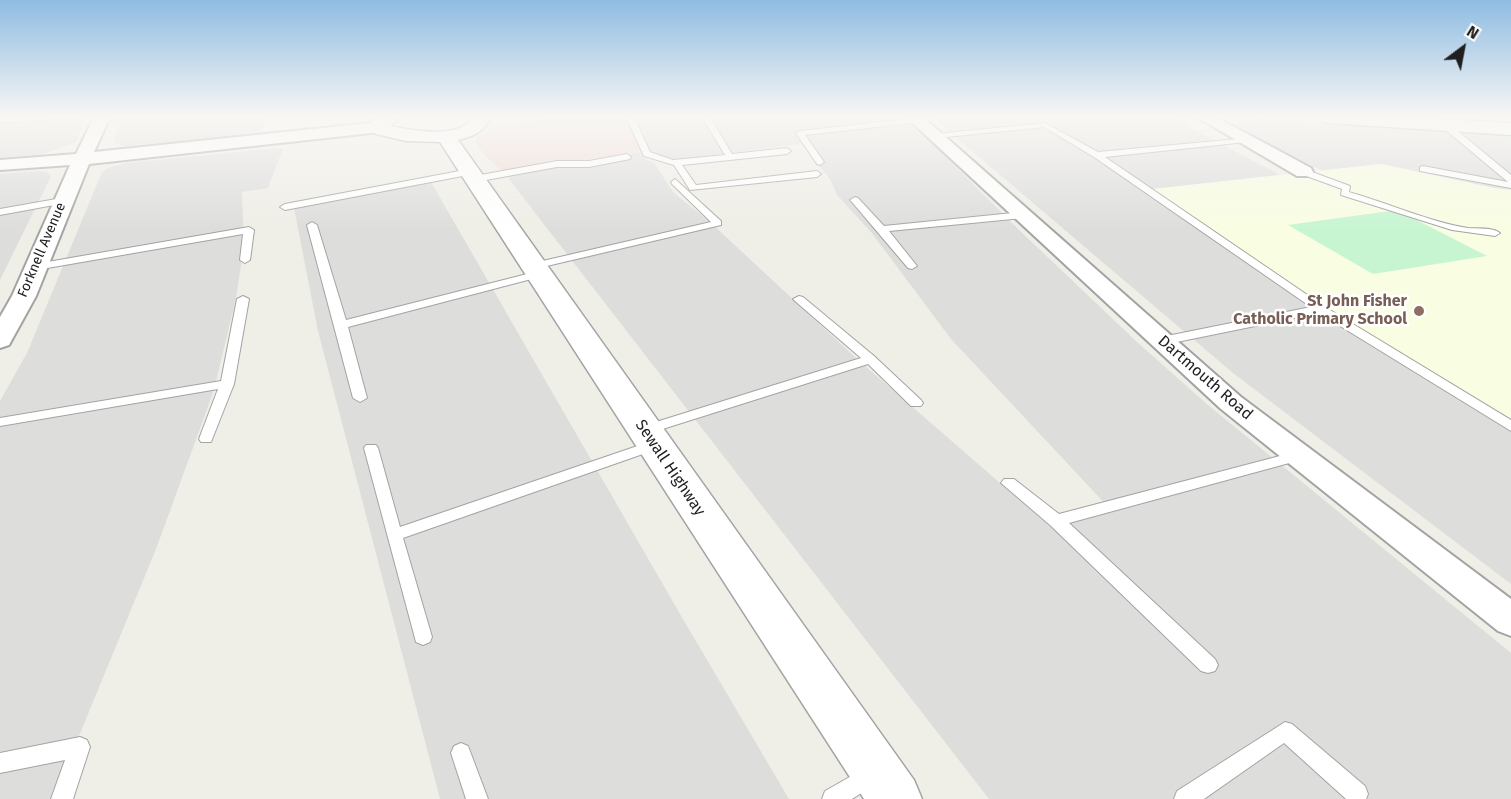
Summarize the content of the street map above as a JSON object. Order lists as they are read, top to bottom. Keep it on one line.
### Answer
{"streets":{"street":["Forknell Avenue","Dartmouth Road","Sewall Highway"]},"places":["St John Fisher Catholic Primary School"],"north":"top right"}
